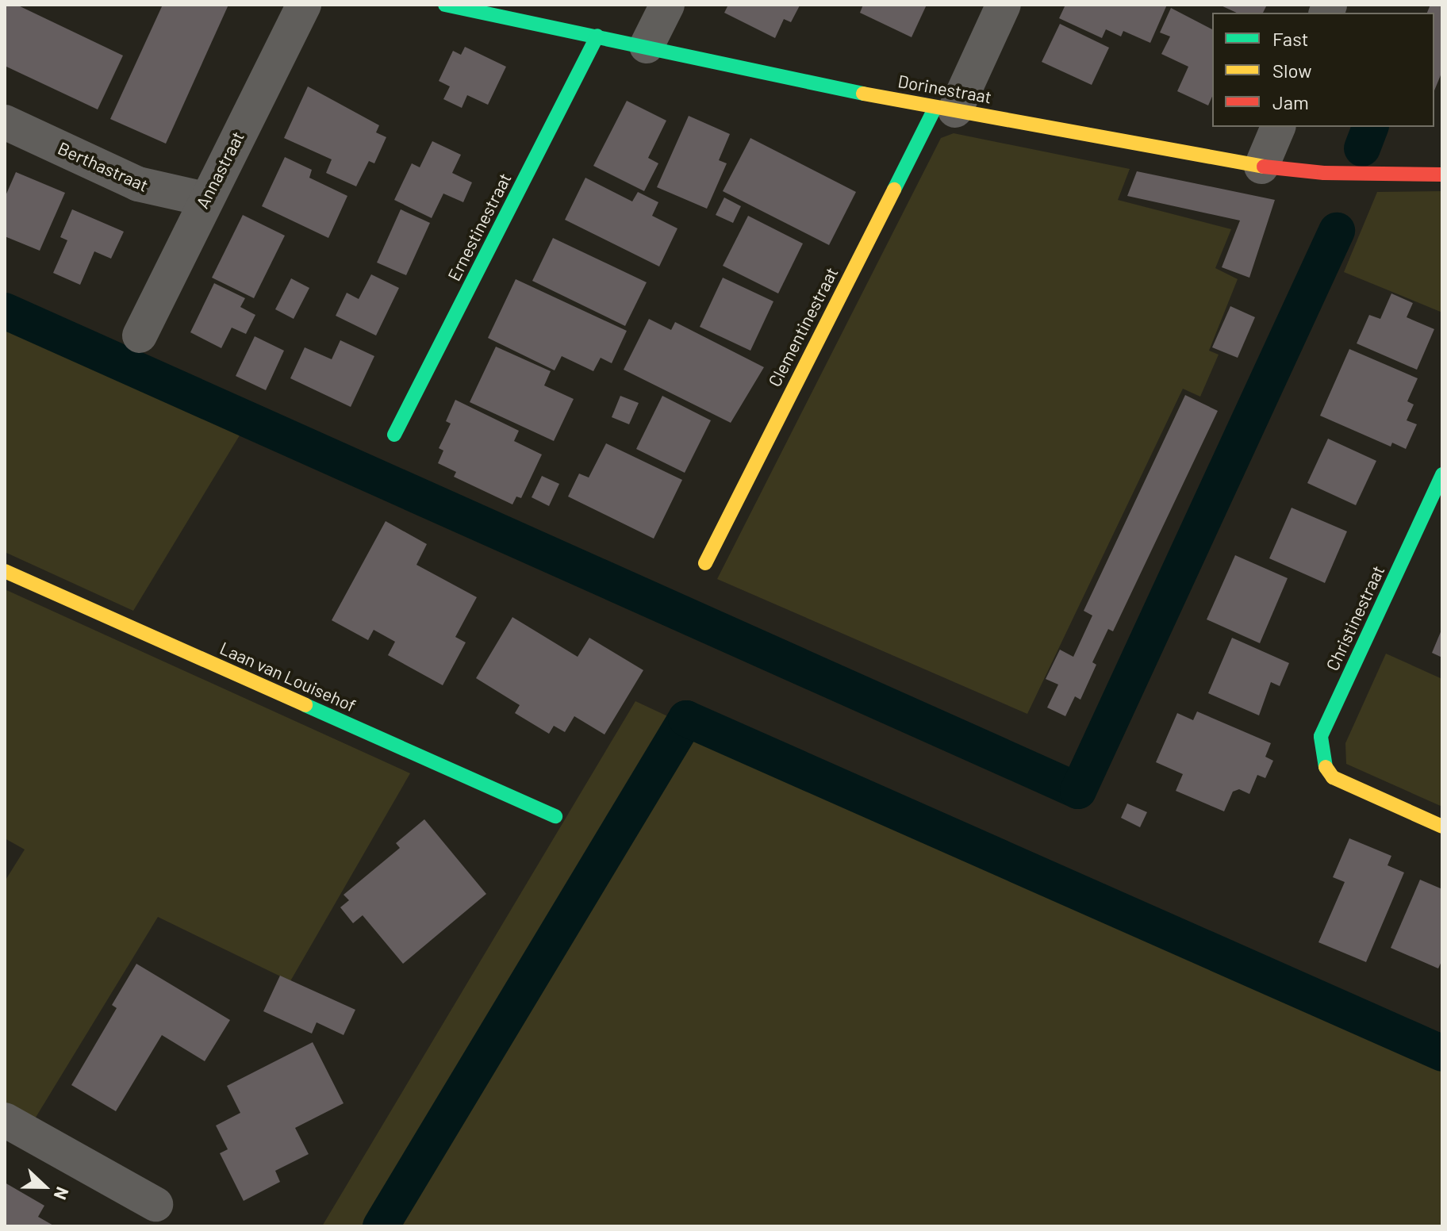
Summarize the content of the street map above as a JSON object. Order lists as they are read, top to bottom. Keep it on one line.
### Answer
{"streets":{"street":["Dorinestraat","Berthastraat","Annastraat","Ernestinestraat","Clementinestraat","Christinestraat","Laan van Louisehof"]},"crossings":[["Dorinestraat","Ernestinestraat"],["Dorinestraat","Clementinestraat"],["Berthastraat","Annastraat"]],"legend":["Fast","Slow","Jam"],"north":"right"}
